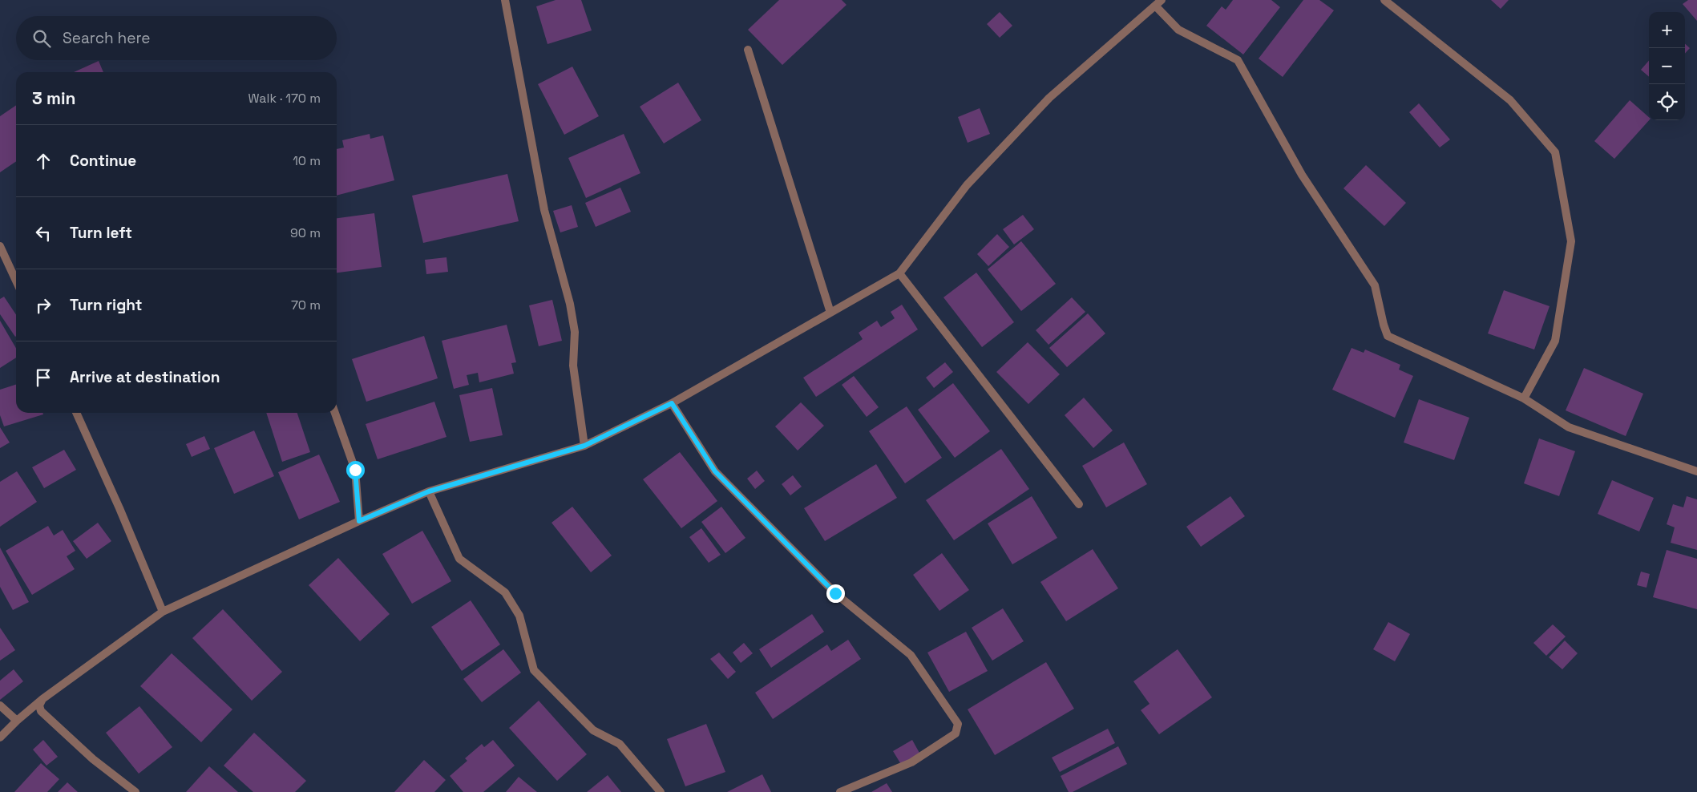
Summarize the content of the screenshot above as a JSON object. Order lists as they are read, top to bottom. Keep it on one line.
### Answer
{"page":{"map_buttons":["+","−"],"search":"Search here","heading":["3 min","Walk · 170 m"],"list":[["Continue","10 m"],["Turn left","90 m"],["Turn right","70 m"],"Arrive at destination"]}}
